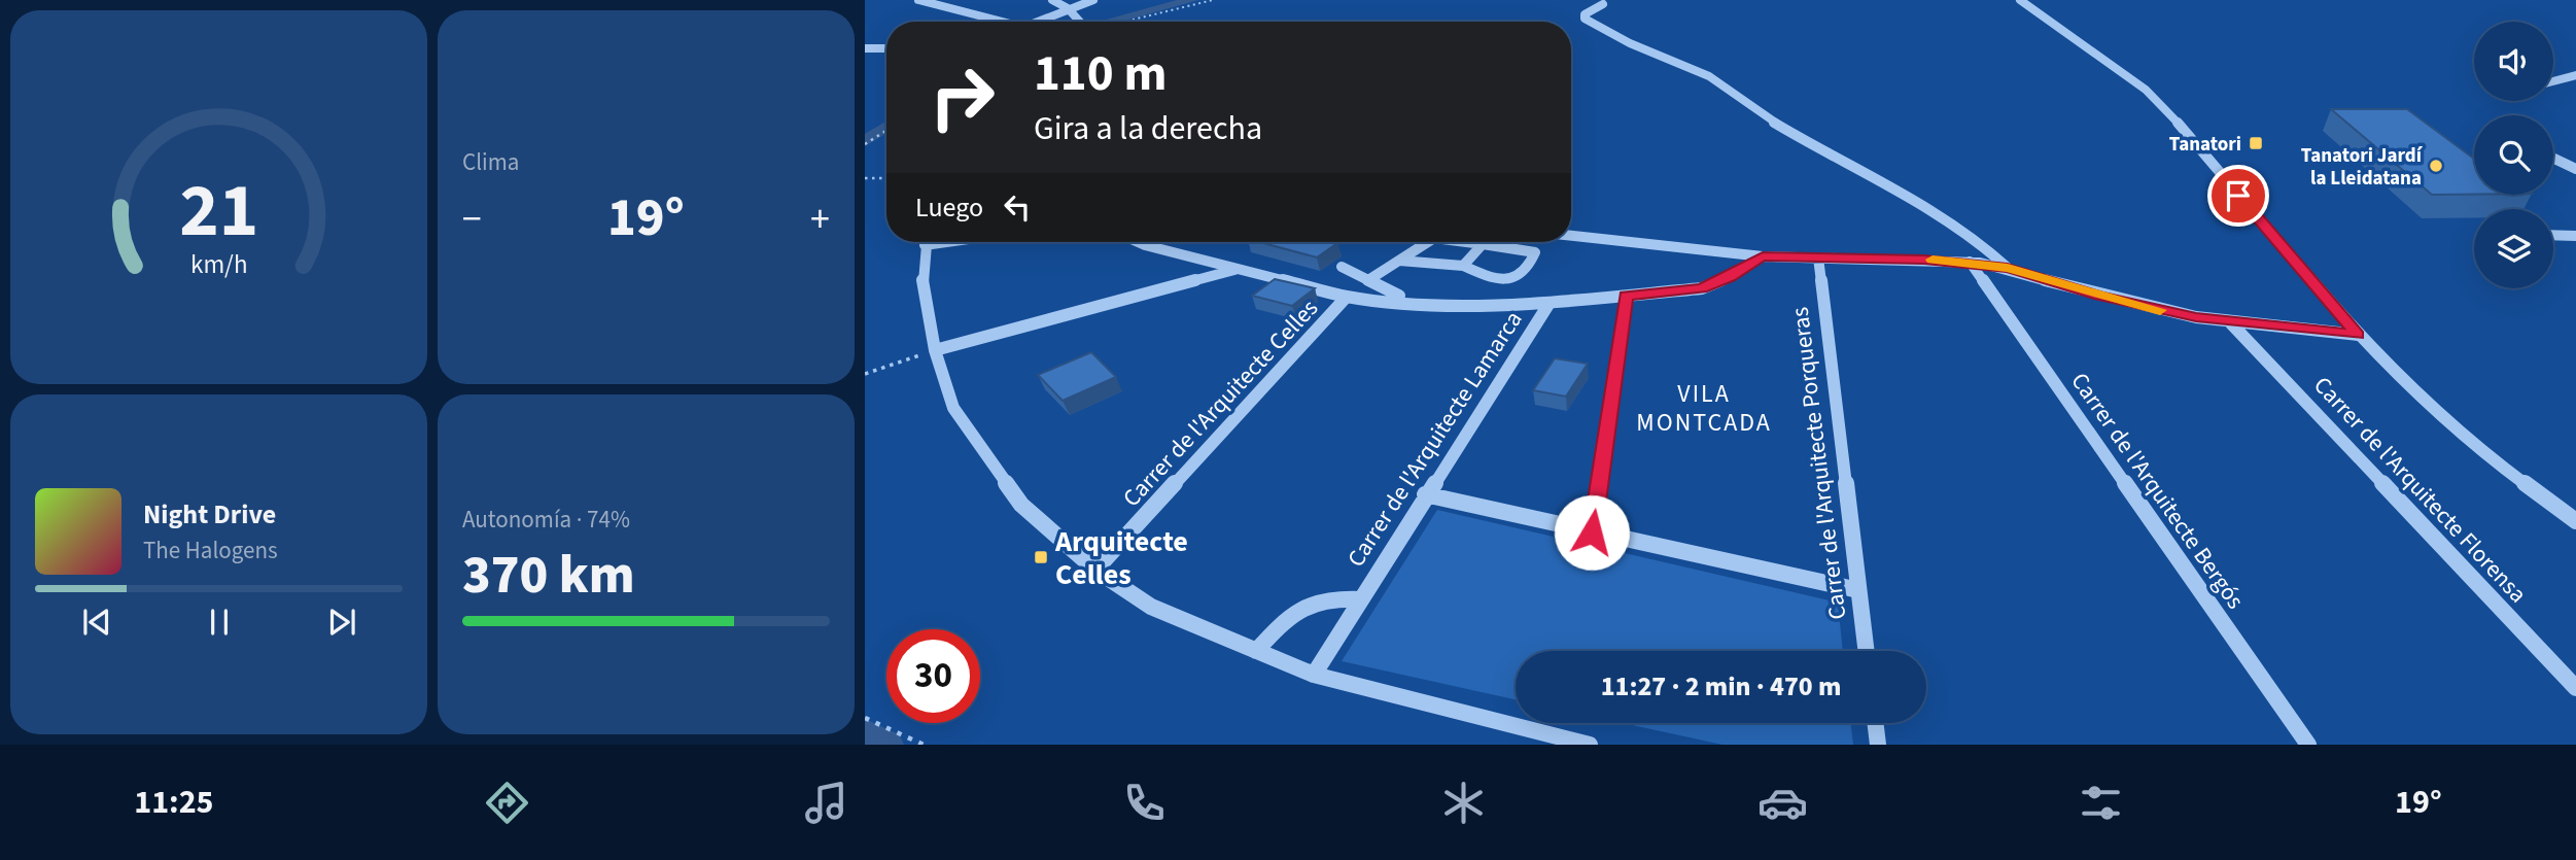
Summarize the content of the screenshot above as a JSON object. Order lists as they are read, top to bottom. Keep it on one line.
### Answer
{"streets":{"street":["Carrer de l'Arquitecte Celles","Carrer de l'Arquitecte Lamarca","Carrer de l'Arquitecte Porqueras","Carrer de l'Arquitecte Florensa","Carrer de l'Arquitecte Bergós"]},"districts":["VILA MONTCADA"],"places":{"transit":["Tanatori","Arquitecte Celles"],"other":["Tanatori Jardí la Lleidatana"]},"page":{"tile":["Clima",["Autonomía · 74%","370 km"]],"turn":["110 m","Gira a la derecha"],"then":"Luego","heat":["−","19°","+"],"song":["Night Drive","The Halogens"],"limit":"30","trip":"11:27 · 2 min · 470 m","tabs":["11:25","19°"],"gauge":["21","km/h"]}}
